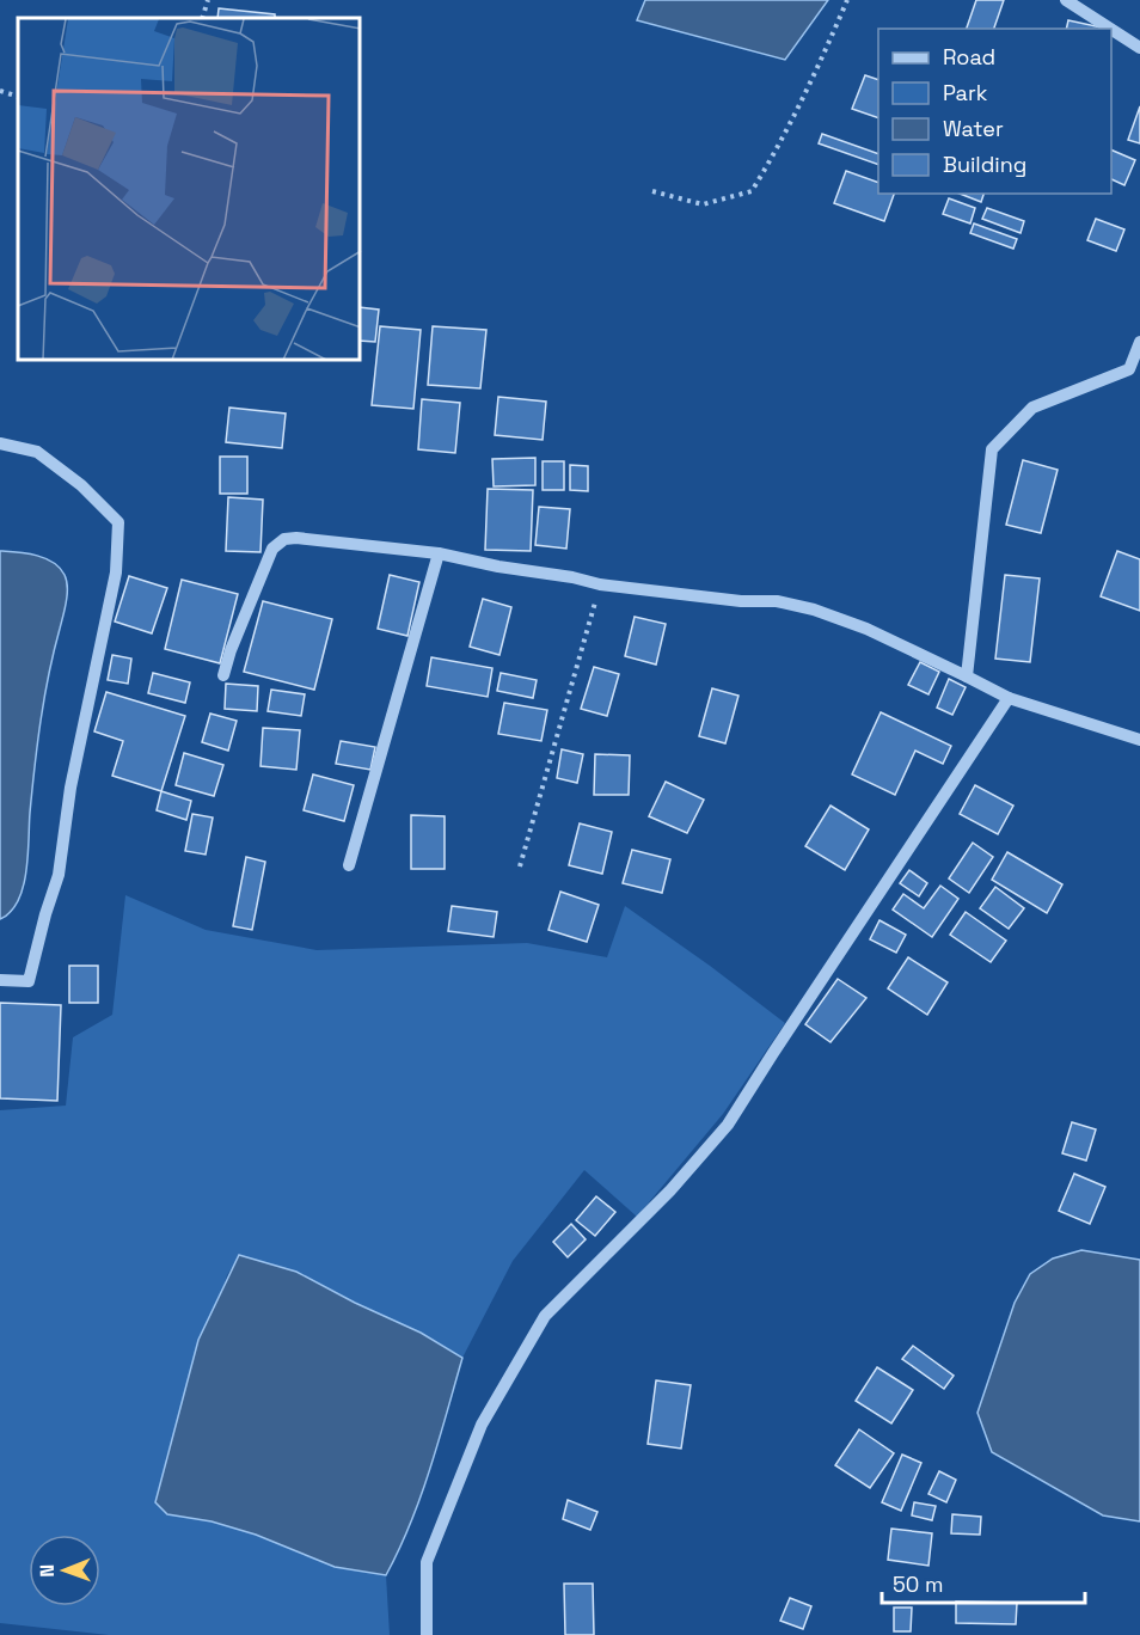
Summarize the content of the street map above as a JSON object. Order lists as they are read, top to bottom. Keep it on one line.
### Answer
{"legend":["Road","Park","Water","Building"],"scale_bar":"50 m","north":"left"}
